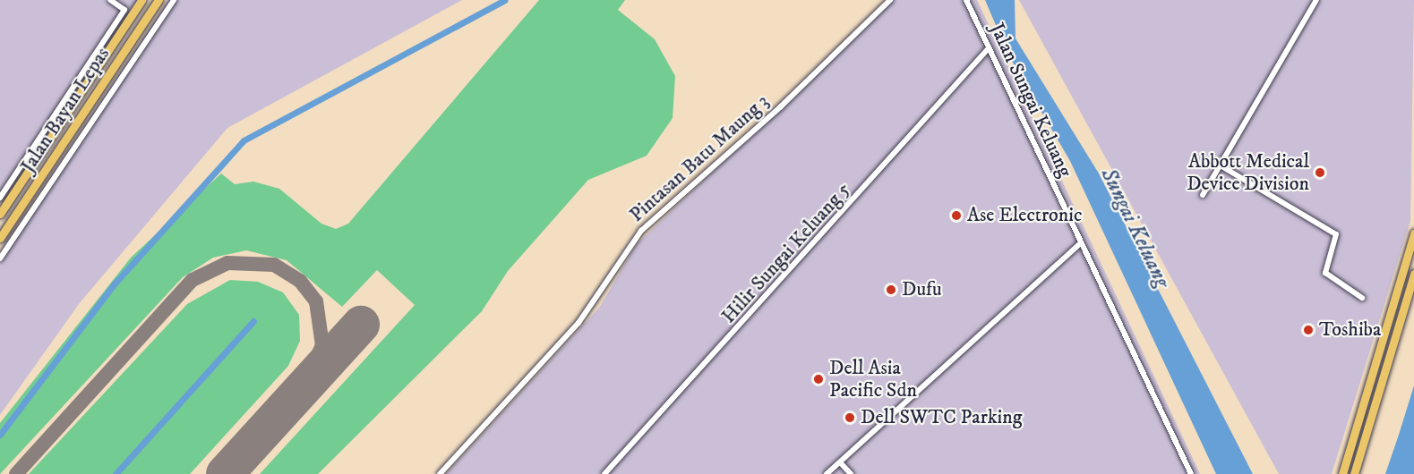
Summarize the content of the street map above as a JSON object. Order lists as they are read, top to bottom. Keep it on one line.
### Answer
{"streets":{"highway":["Jalan Bayan Lepas"],"street":["Jalan Sungai Keluang","Pintasan Batu Maung 3","Hilir Sungai Keluang 5"]},"crossings":[["Jalan Sungai Keluang","Hilir Sungai Keluang 5"]],"water":["Sungai Keluang"],"places":["Abbott Medical Device Division","Ase Electronic","Dufu","Toshiba","Dell Asia Pacific Sdn","Dell SWTC Parking"]}
